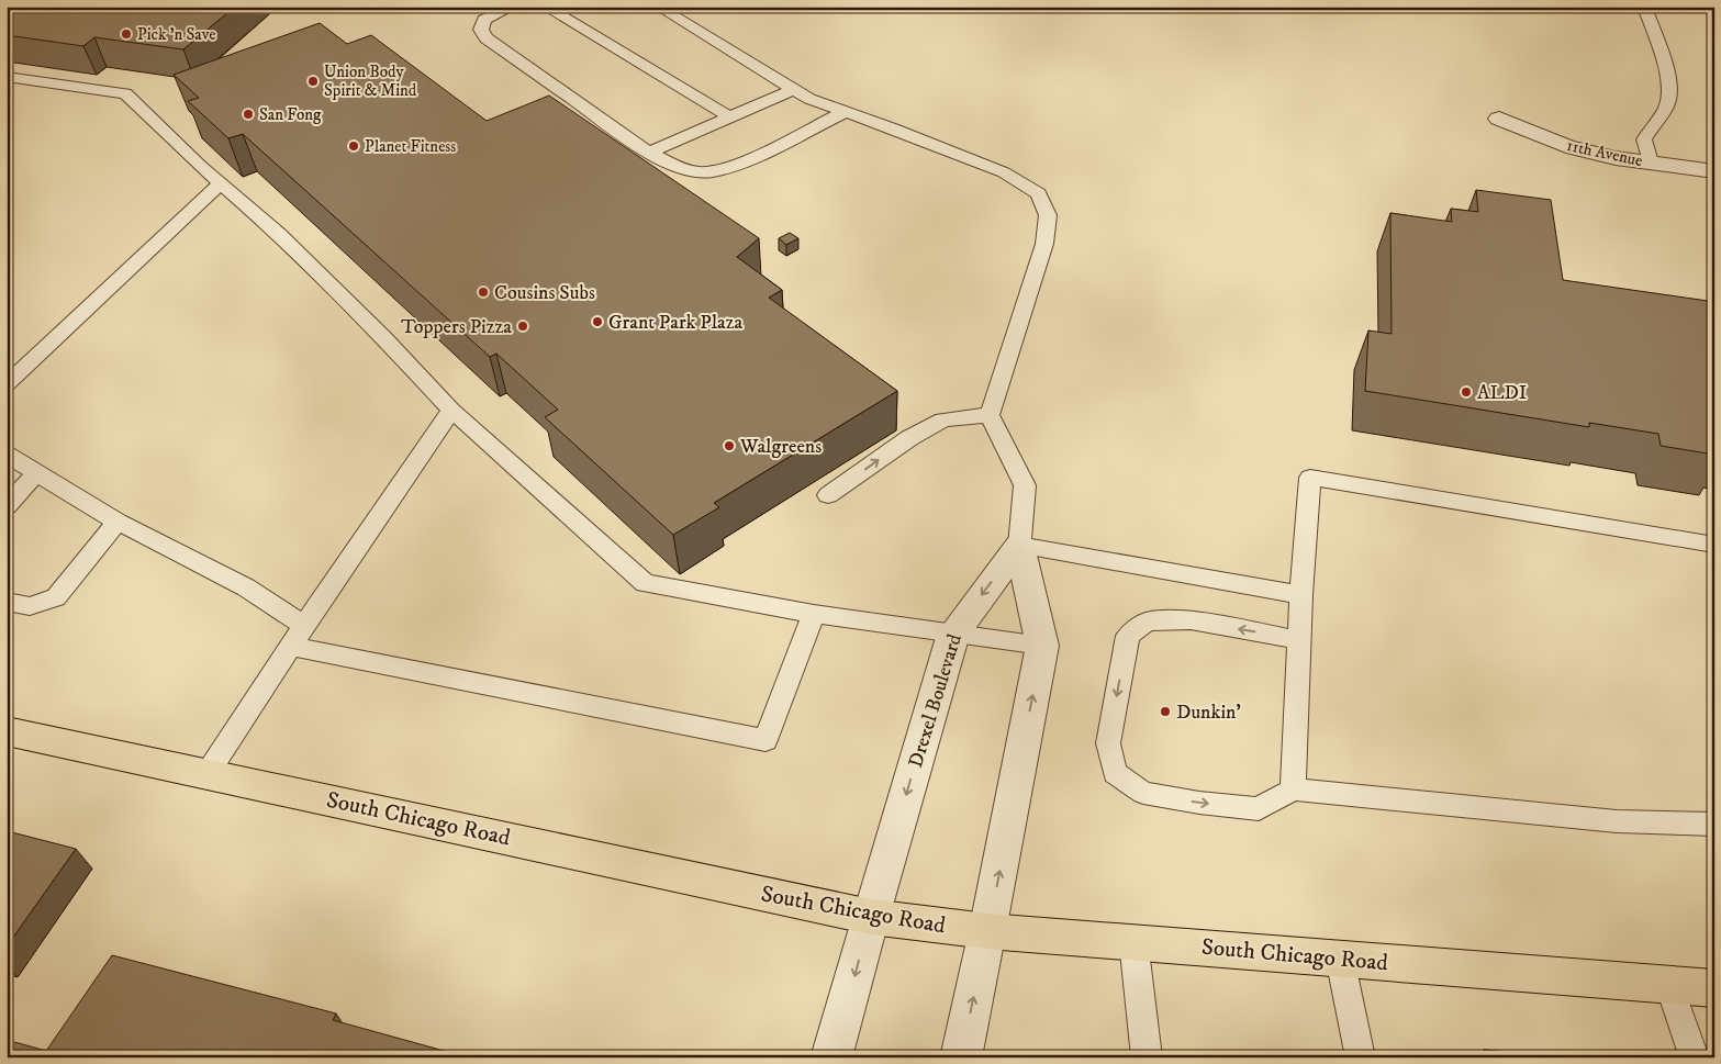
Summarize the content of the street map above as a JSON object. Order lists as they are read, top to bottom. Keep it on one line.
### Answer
{"streets":{"main road":["South Chicago Road"],"street":["11th Avenue","Drexel Boulevard"]},"crossings":[["Drexel Boulevard","South Chicago Road"]],"places":["Pick 'n Save","Union Body Spirit & Mind","San Fong","Planet Fitness","Cousins Subs","Grant Park Plaza","Toppers Pizza","ALDI","Walgreens","Dunkin'"]}
